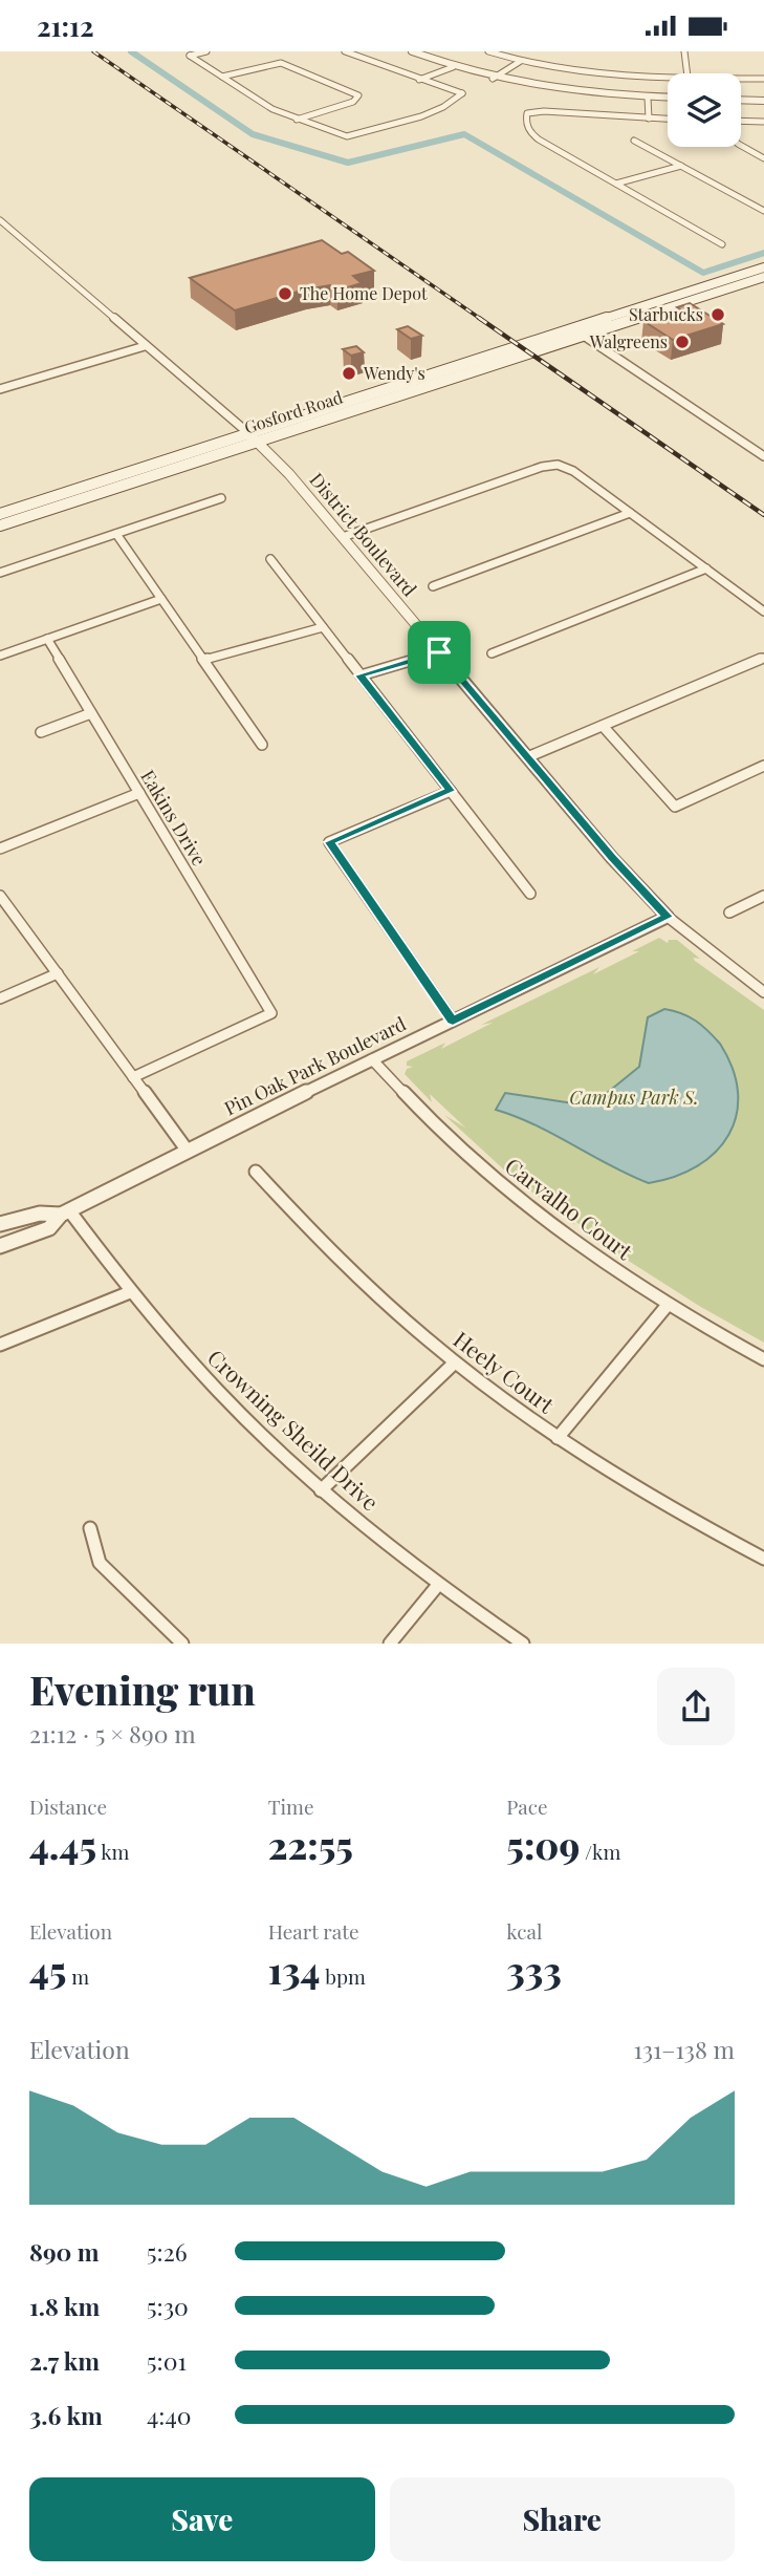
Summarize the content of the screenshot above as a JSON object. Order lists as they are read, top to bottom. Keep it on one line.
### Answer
{"streets":{"main road":["Gosford Road"],"street":["District Boulevard","Eakins Drive","Pin Oak Park Boulevard","Carvalho Court","Heely Court","Crowning Sheild Drive"]},"crossings":[["Gosford Road","District Boulevard"],["District Boulevard","Pin Oak Park Boulevard"],["Pin Oak Park Boulevard","Carvalho Court"],["Pin Oak Park Boulevard","Crowning Sheild Drive"]],"parks":["Campus Park S."],"places":["The Home Depot","Starbucks","Walgreens","Wendy's"],"page":{"status":"21:12","heading":["Evening run","21:12 · 5 × 890 m"],"stats":[["Distance","4.45 km"],["Time","22:55"],["Pace","5:09 /km"],["Elevation","45 m"],["Heart rate","134 bpm"],["kcal","333"]],"chart":["Elevation","131–138 m"],"list":[{"name":"890 m","note":"5:26"},{"name":"1.8 km","note":"5:30"},{"name":"2.7 km","note":"5:01"},{"name":"3.6 km","note":"4:40"}],"buttons":["Save","Share"]}}
